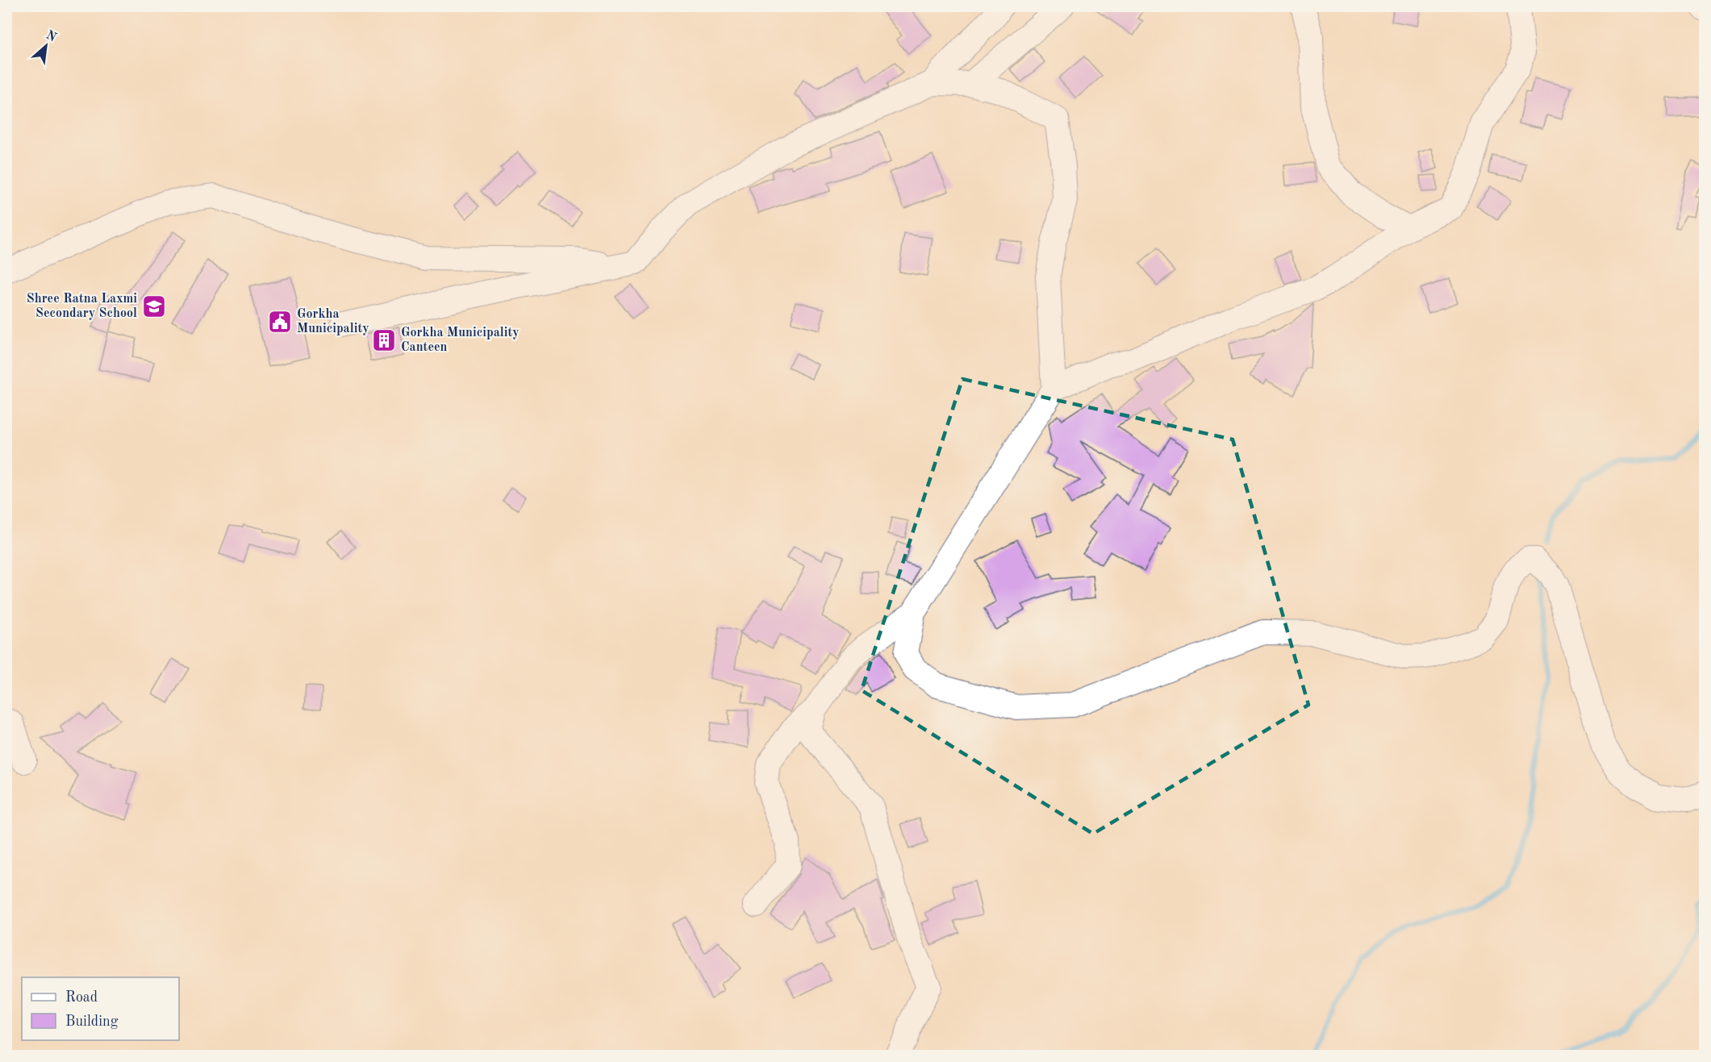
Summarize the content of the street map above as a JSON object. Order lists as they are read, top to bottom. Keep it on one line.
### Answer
{"places":{"school or university":["Shree Ratna Laxmi Secondary School"],"public building":["Gorkha Municipality"],"building":["Gorkha Municipality Canteen"]},"legend":["Road","Building"],"north":"top right"}
